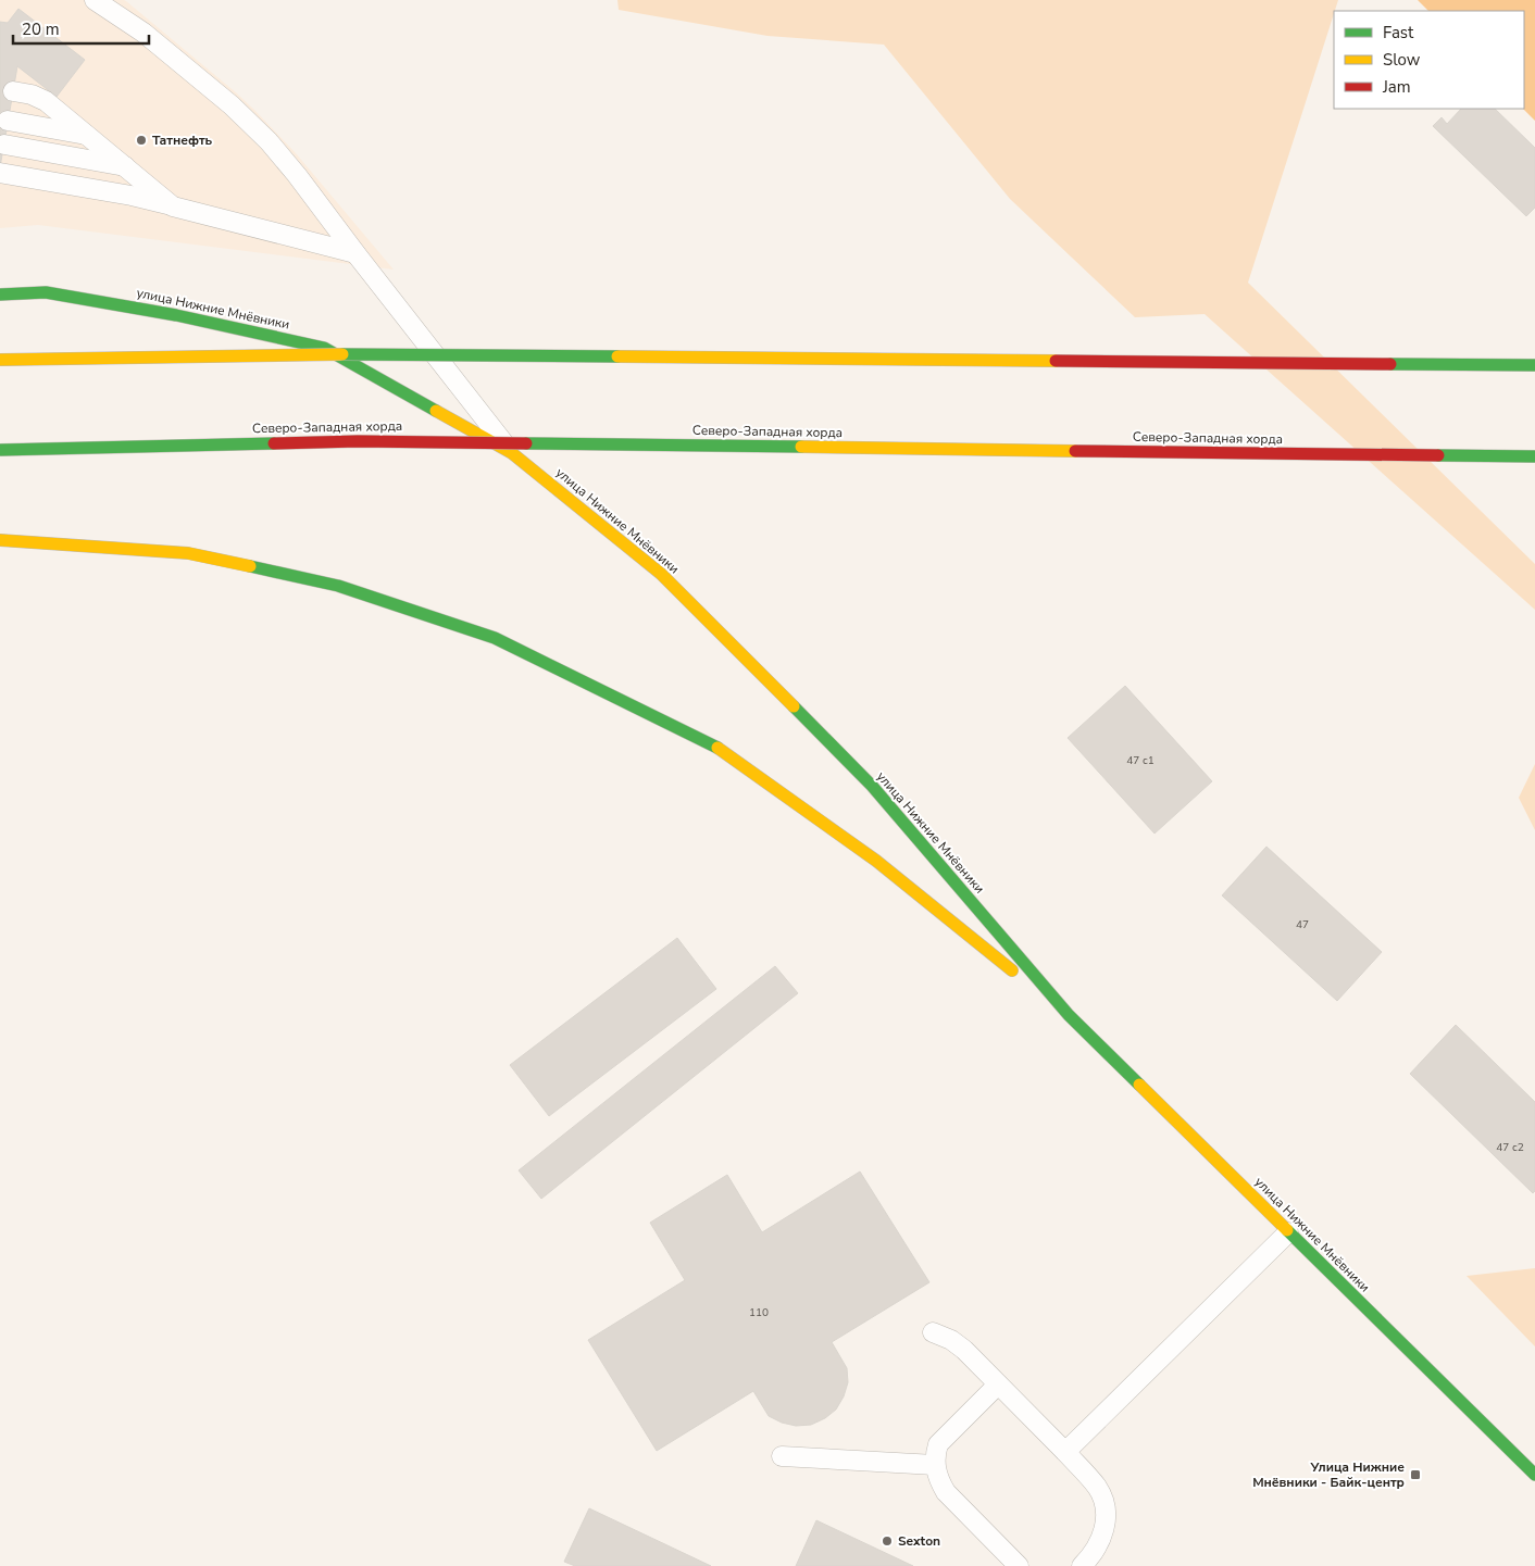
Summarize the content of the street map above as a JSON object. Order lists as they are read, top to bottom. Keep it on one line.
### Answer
{"streets":{"main road":["улица Нижние Мнёвники","Северо-Западная хорда"]},"places":{"other":["Татнефть","Sexton"],"transit":["Улица Нижние Мнёвники - Байк-центр"]},"house_numbers":["47 с1","47","47 с2","110"],"legend":["Fast","Slow","Jam"],"scale_bar":"20 m"}
